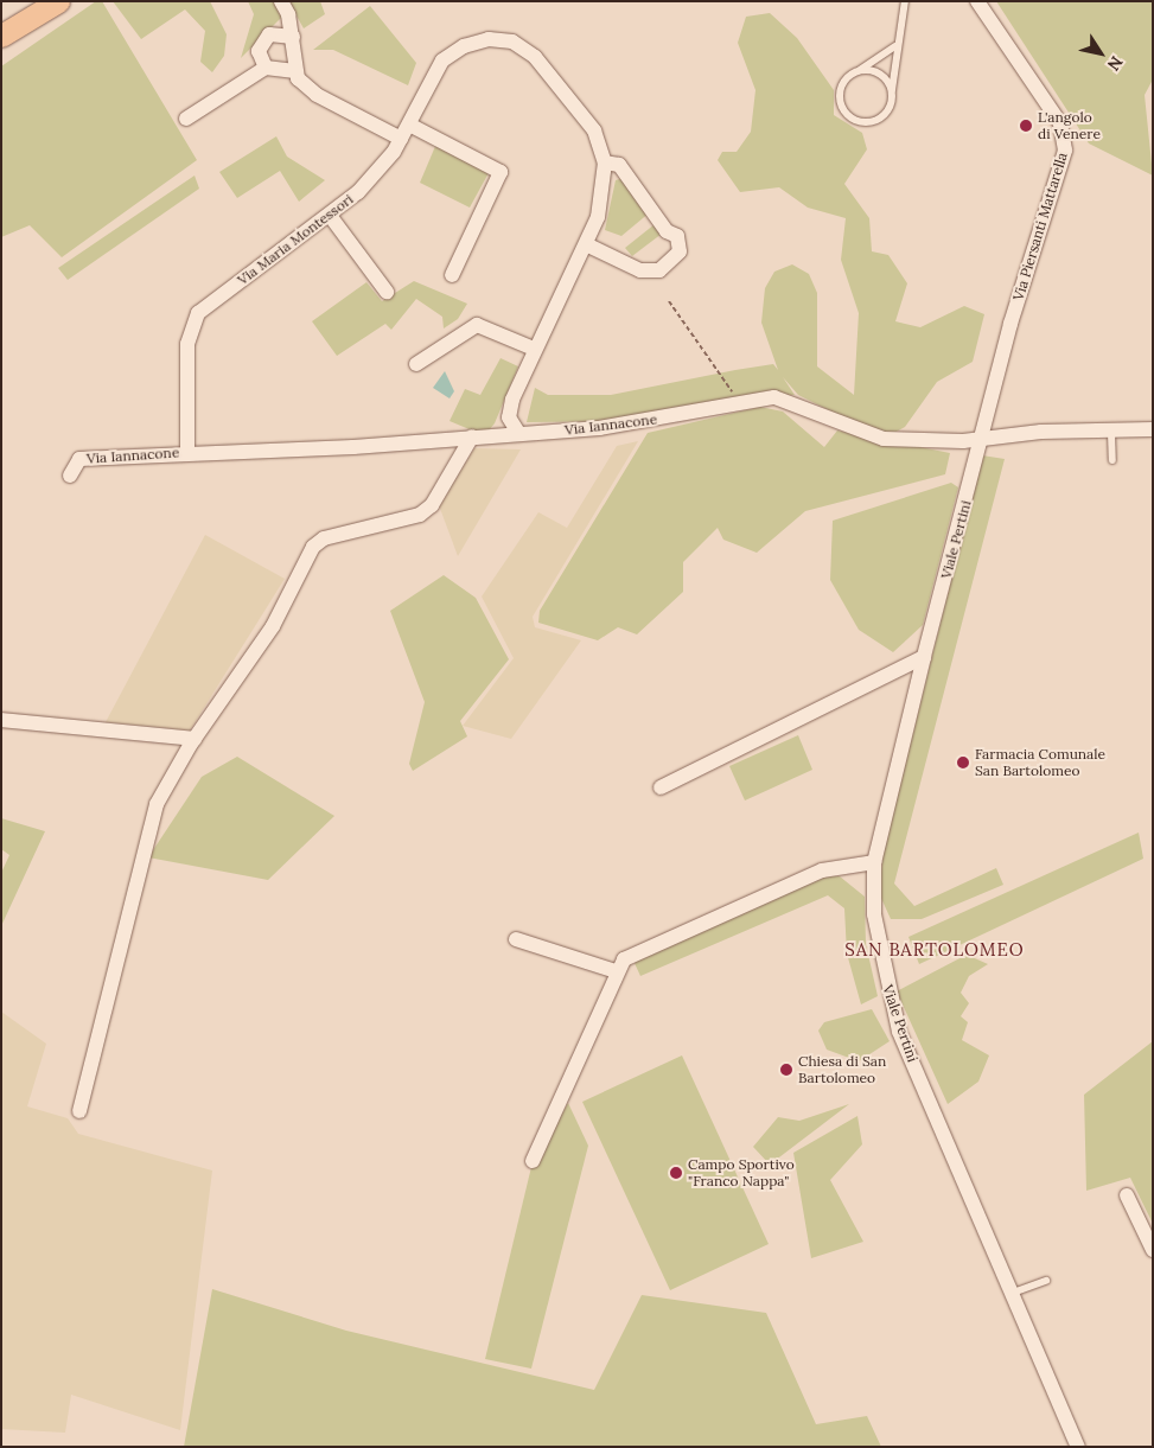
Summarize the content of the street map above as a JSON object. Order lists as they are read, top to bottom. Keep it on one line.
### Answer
{"streets":{"street":["Via Piersanti Mattarella","Via Maria Montessori","Via Iannacone","Viale Pertini"]},"crossings":[["Via Piersanti Mattarella","Via Iannacone"],["Via Piersanti Mattarella","Viale Pertini"],["Via Maria Montessori","Via Iannacone"],["Via Iannacone","Viale Pertini"]],"districts":["SAN BARTOLOMEO"],"places":["L'angolo di Venere","Farmacia Comunale San Bartolomeo","Chiesa di San Bartolomeo","Campo Sportivo \"Franco Nappa\""],"north":"bottom right"}
